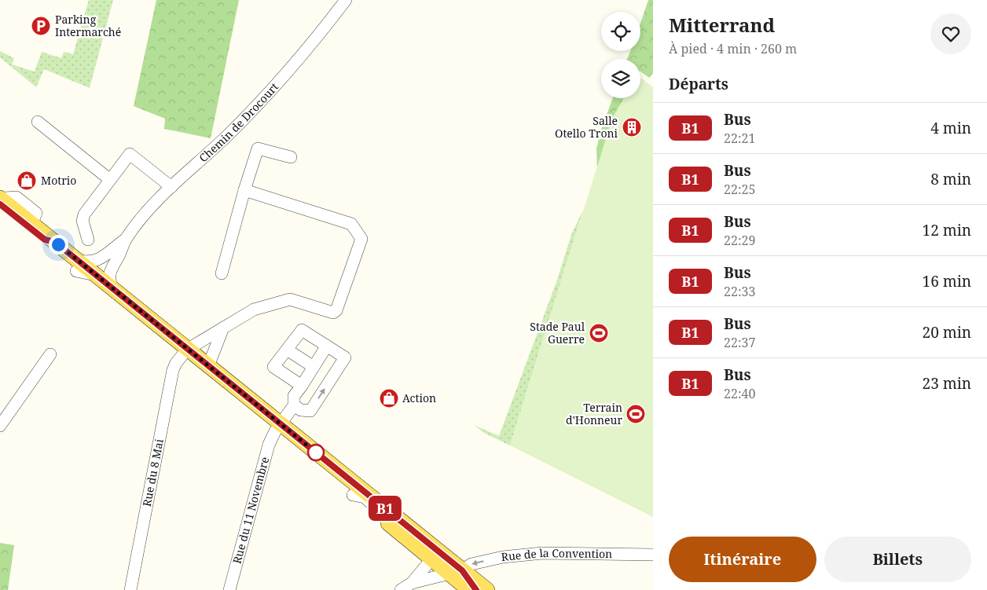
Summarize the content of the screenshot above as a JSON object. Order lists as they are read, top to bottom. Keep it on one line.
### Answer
{"streets":{"street":["Chemin de Drocourt","Rue du 8 Mai","Rue du 11 Novembre","Rue de la Convention"]},"one_way":["Rue de la Convention"],"places":{"parking":["Parking Intermarché"],"building":["Salle Otello Troni"],"shop":["Motrio","Action"],"sports":["Stade Paul Guerre","Terrain d'Honneur"]},"lines":["bus line B1"],"page":{"on_map":"B1","heading":[["Mitterrand","À pied · 4 min · 260 m"],"Départs"],"list":[{"mark":"B1","name":"Bus","note":"22:21","value":"4 min"},{"mark":"B1","name":"Bus","note":"22:25","value":"8 min"},{"mark":"B1","name":"Bus","note":"22:29","value":"12 min"},{"mark":"B1","name":"Bus","note":"22:33","value":"16 min"},{"mark":"B1","name":"Bus","note":"22:37","value":"20 min"},{"mark":"B1","name":"Bus","note":"22:40","value":"23 min"}],"buttons":["Itinéraire","Billets"]}}
